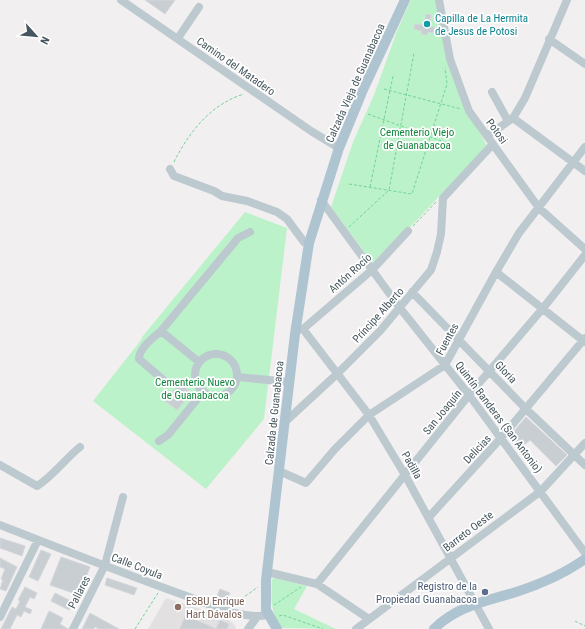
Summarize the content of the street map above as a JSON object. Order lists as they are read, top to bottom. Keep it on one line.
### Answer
{"streets":{"main road":["Calzada Vieja de Guanabacoa","Calzada de Guanabacoa"],"street":["Camino del Matadero","Potosi","Antón Rocío","Príncipe Alberto","Fuentes","Gloria","San Joaquín","Quintín Banderas (San Antonio)","Delicias","Padilla","Barreto Oeste","Calle Coyula","Pallares"]},"crossings":[["Camino del Matadero","Calzada Vieja de Guanabacoa"],["Calzada Vieja de Guanabacoa","Calzada de Guanabacoa"],["Calzada Vieja de Guanabacoa","Quintín Banderas (San Antonio)"],["Potosi","Fuentes"],["Antón Rocío","Calzada de Guanabacoa"],["Antón Rocío","Quintín Banderas (San Antonio)"],["Antón Rocío","Padilla"],["Príncipe Alberto","Gloria"],["Príncipe Alberto","Calzada de Guanabacoa"],["Príncipe Alberto","Quintín Banderas (San Antonio)"],["Príncipe Alberto","Padilla"],["Fuentes","Gloria"],["Fuentes","Calzada de Guanabacoa"],["Fuentes","Quintín Banderas (San Antonio)"],["Fuentes","Padilla"],["Gloria","San Joaquín"],["Gloria","Delicias"],["Gloria","Barreto Oeste"],["San Joaquín","Quintín Banderas (San Antonio)"],["San Joaquín","Padilla"],["Calzada de Guanabacoa","Quintín Banderas (San Antonio)"],["Calzada de Guanabacoa","Padilla"],["Calzada de Guanabacoa","Calle Coyula"],["Quintín Banderas (San Antonio)","Delicias"],["Quintín Banderas (San Antonio)","Barreto Oeste"],["Delicias","Padilla"],["Padilla","Barreto Oeste"],["Calle Coyula","Pallares"]],"parks":["Cementerio Viejo de Guanabacoa","Cementerio Nuevo de Guanabacoa"],"places":["Capilla de La Hermita de Jesus de Potosi","Registro de la Propiedad Guanabacoa","ESBU Enrique Hart Dávalos"],"north":"bottom right"}
